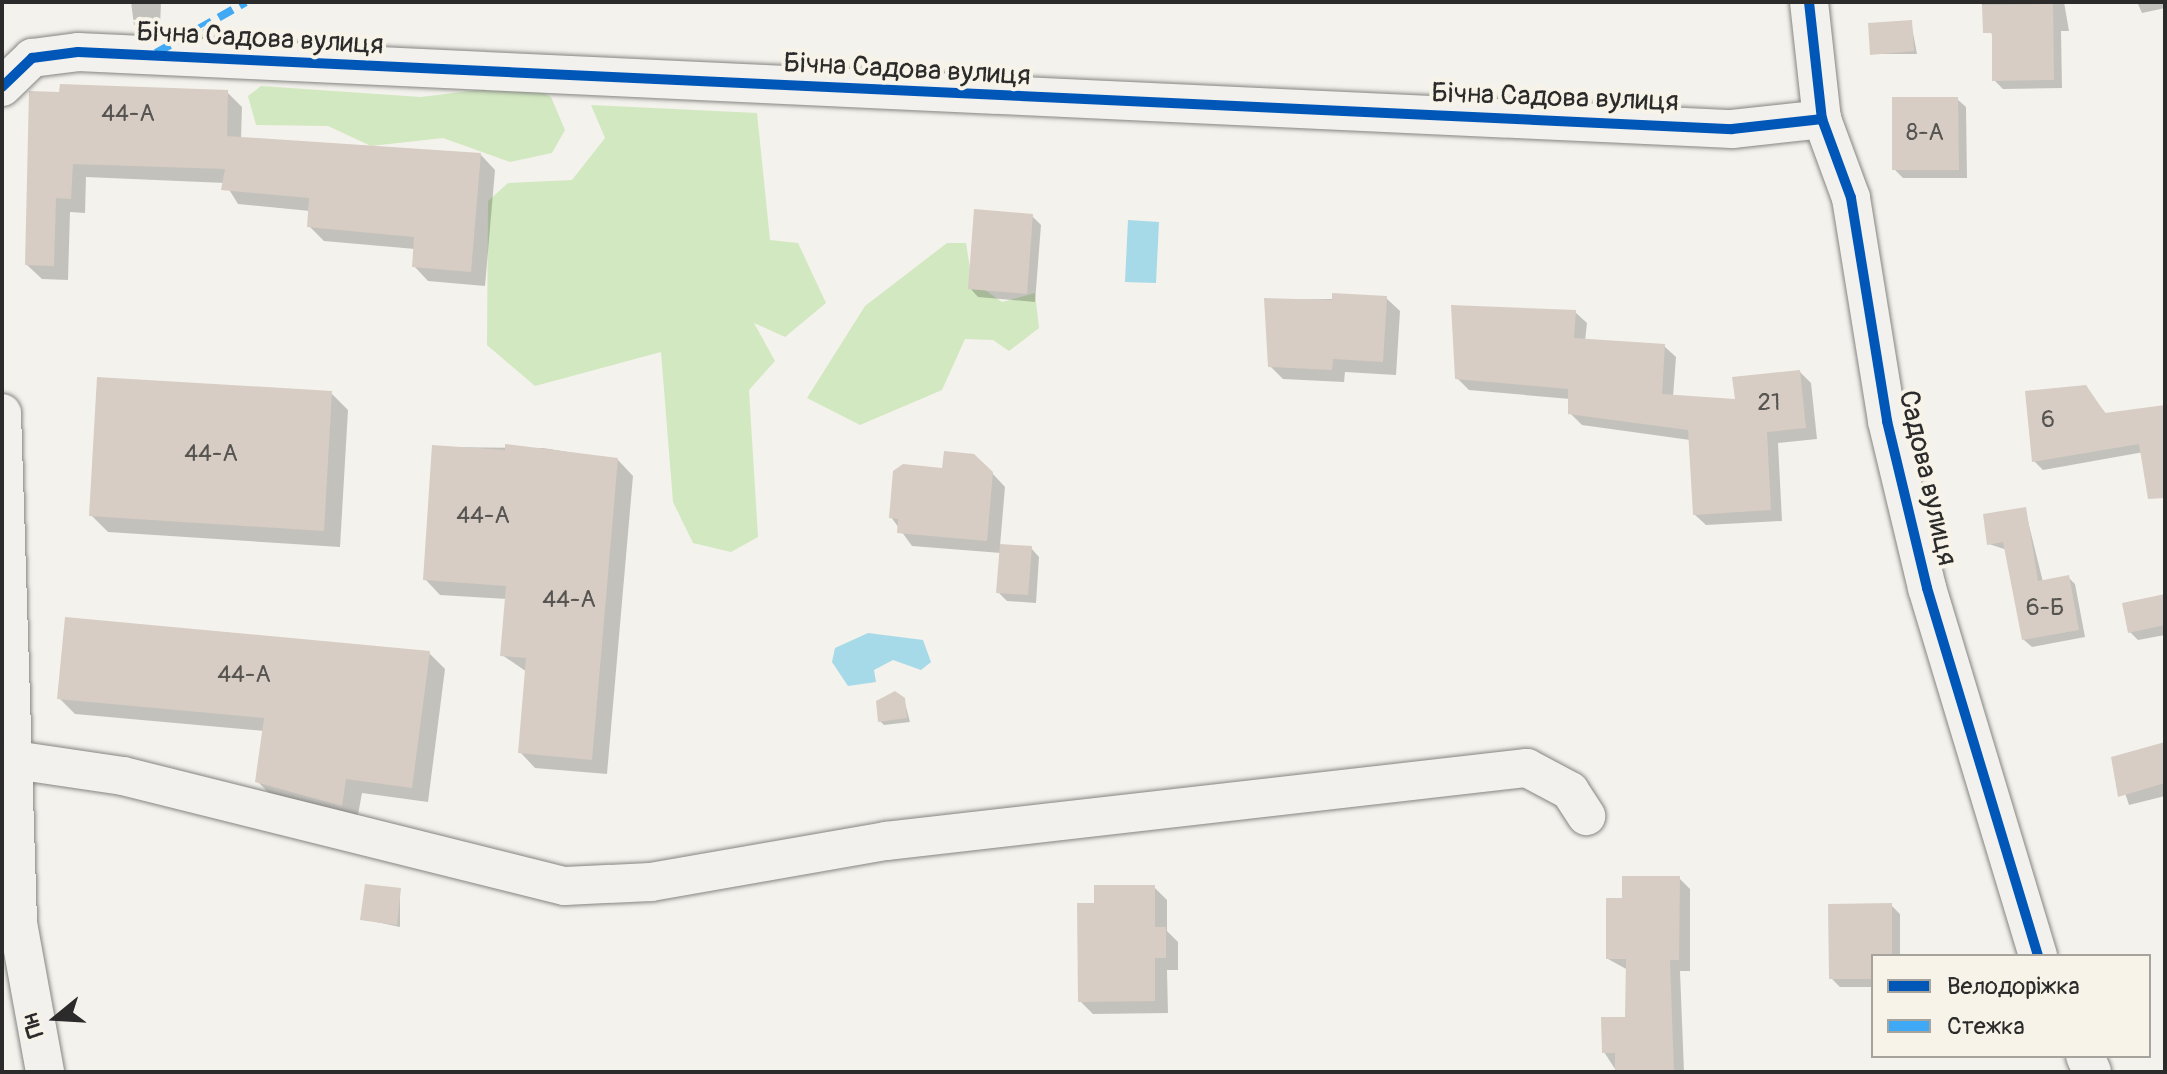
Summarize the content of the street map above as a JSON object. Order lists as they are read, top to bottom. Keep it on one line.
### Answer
{"streets":{"street":["Бічна Садова вулиця","Садова вулиця"]},"crossings":[["Бічна Садова вулиця","Садова вулиця"]],"house_numbers":["44-А","8-А","21","6","44-А","44-А","44-А","6-Б","44-А"],"legend":["Велодоріжка","Стежка"],"north":"left"}
